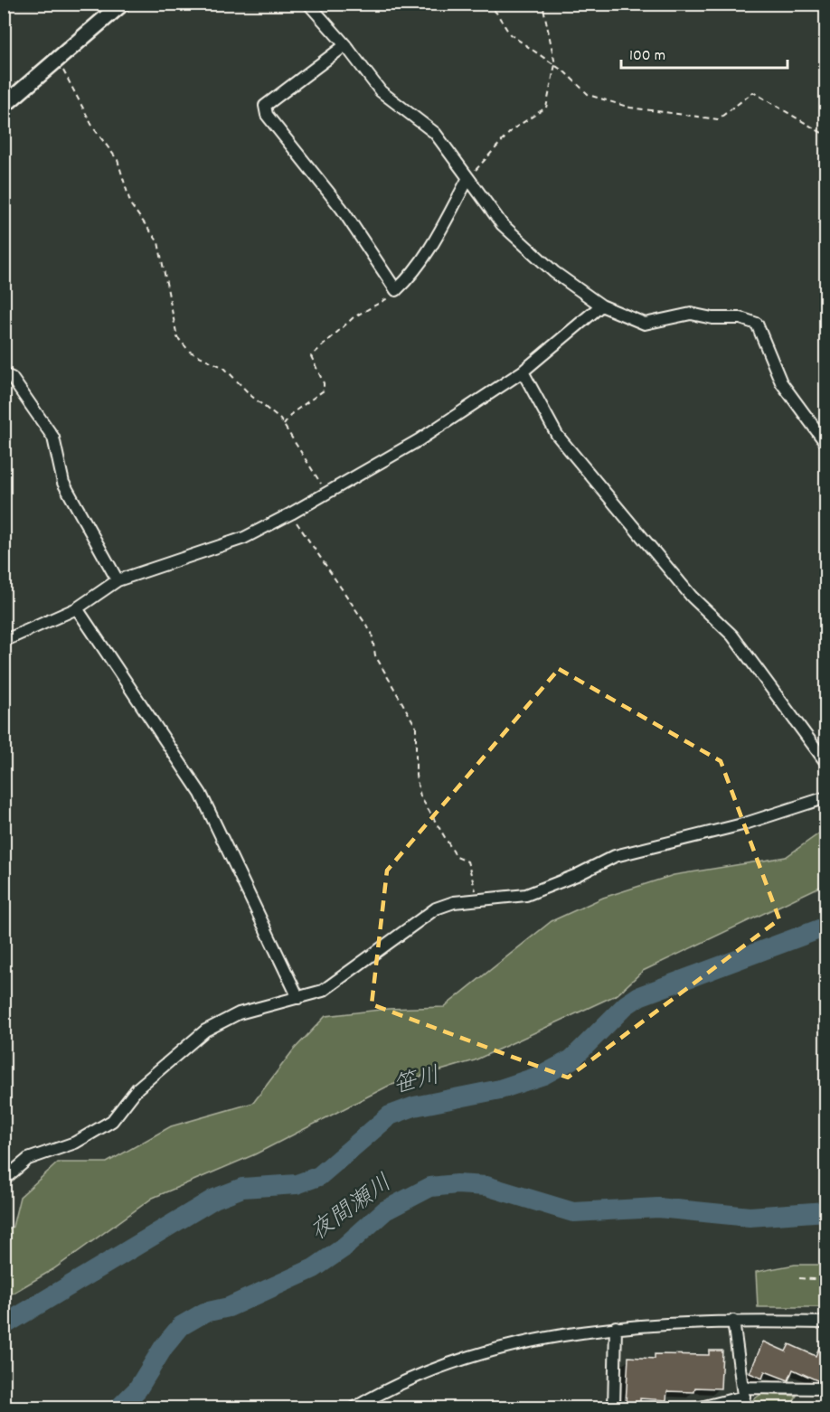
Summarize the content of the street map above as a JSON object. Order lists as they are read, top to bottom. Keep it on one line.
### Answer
{"water":["笹川","夜間瀬川"],"scale_bar":"100 m"}
